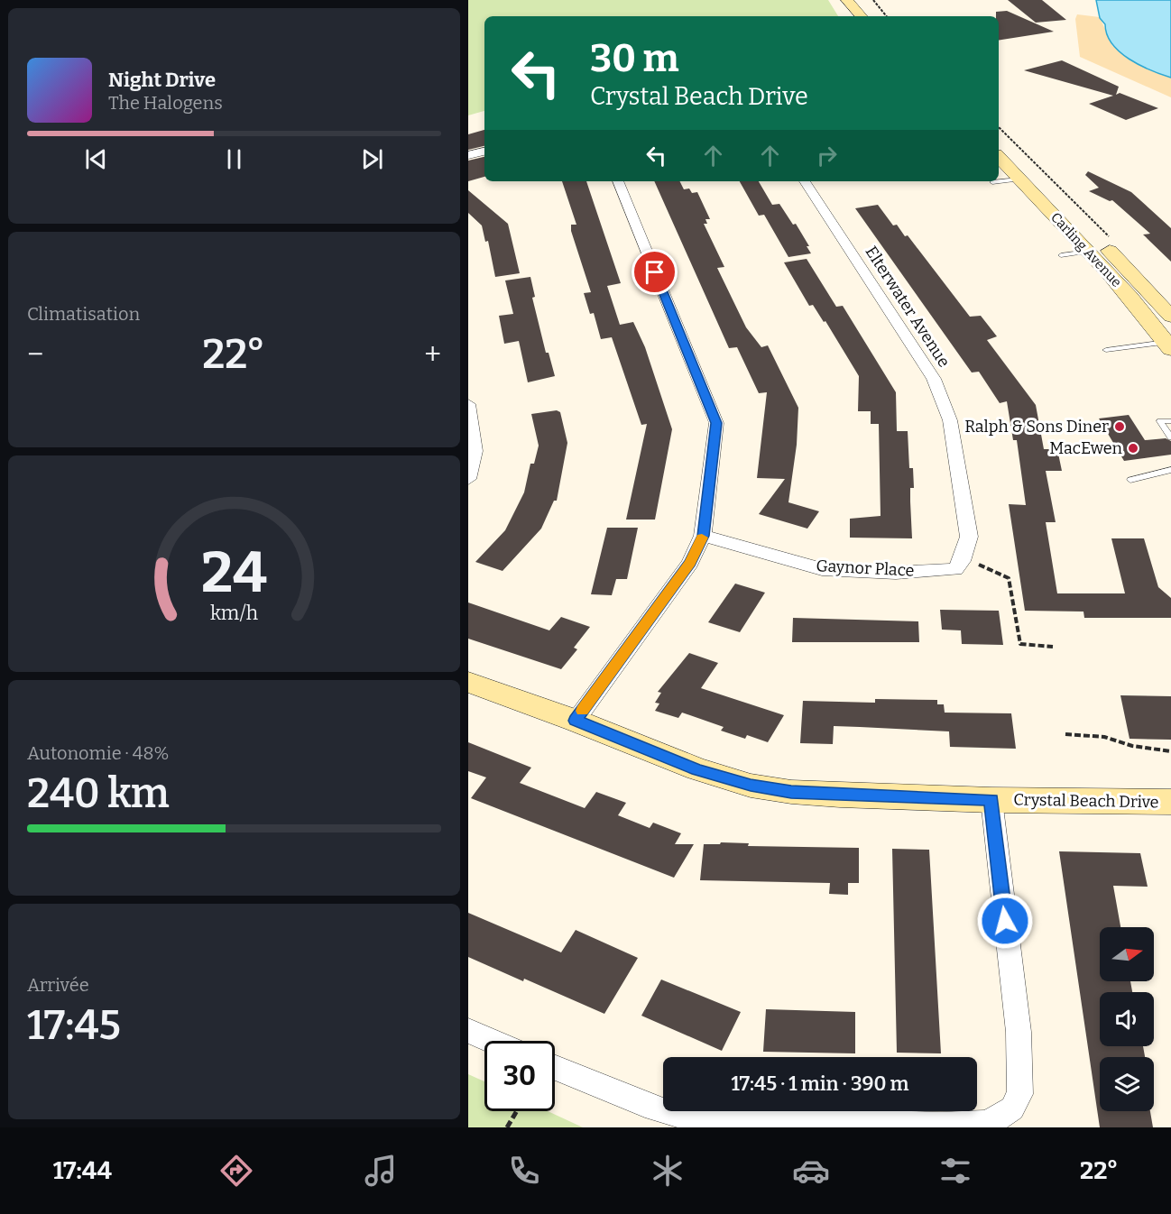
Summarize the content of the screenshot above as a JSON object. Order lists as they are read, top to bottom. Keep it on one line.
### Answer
{"streets":{"main road":["Carling Avenue","Crystal Beach Drive"],"street":["Elterwater Avenue","Gaynor Place"]},"crossings":[["Elterwater Avenue","Gaynor Place"]],"places":["Ralph & Sons Diner","MacEwen"],"north":"right","page":{"turn":["30 m","Crystal Beach Drive"],"song":["Night Drive","The Halogens"],"tile":["Climatisation",["Autonomie · 48%","240 km"],["Arrivée","17:45"]],"heat":["−","22°","+"],"limit":"30","trip":"17:45 · 1 min · 390 m","tabs":["17:44","22°"],"gauge":["24","km/h"]}}
